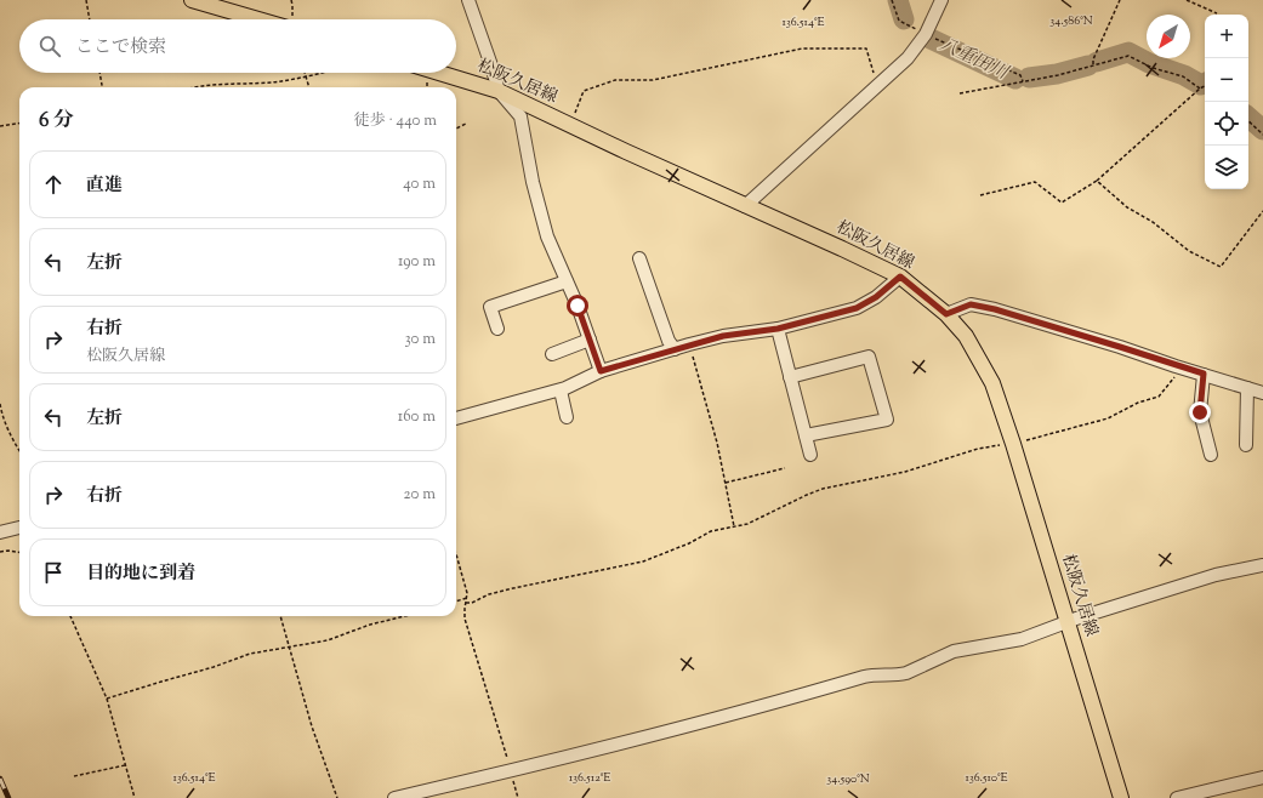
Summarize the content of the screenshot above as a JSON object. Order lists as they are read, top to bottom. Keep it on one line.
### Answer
{"streets":{"main road":["松阪久居線"]},"water":["八重田川"],"north":"bottom left","page":{"map_buttons":["+","−"],"search":"ここで検索","heading":["6 分","徒歩 · 440 m"],"list":[["直進","40 m"],["左折","190 m"],["右折","松阪久居線","30 m"],["左折","160 m"],["右折","20 m"],"目的地に到着"]},"coordinates":["34.586°N","136.514°E","136.512°E","136.510°E","34.590°N"]}
